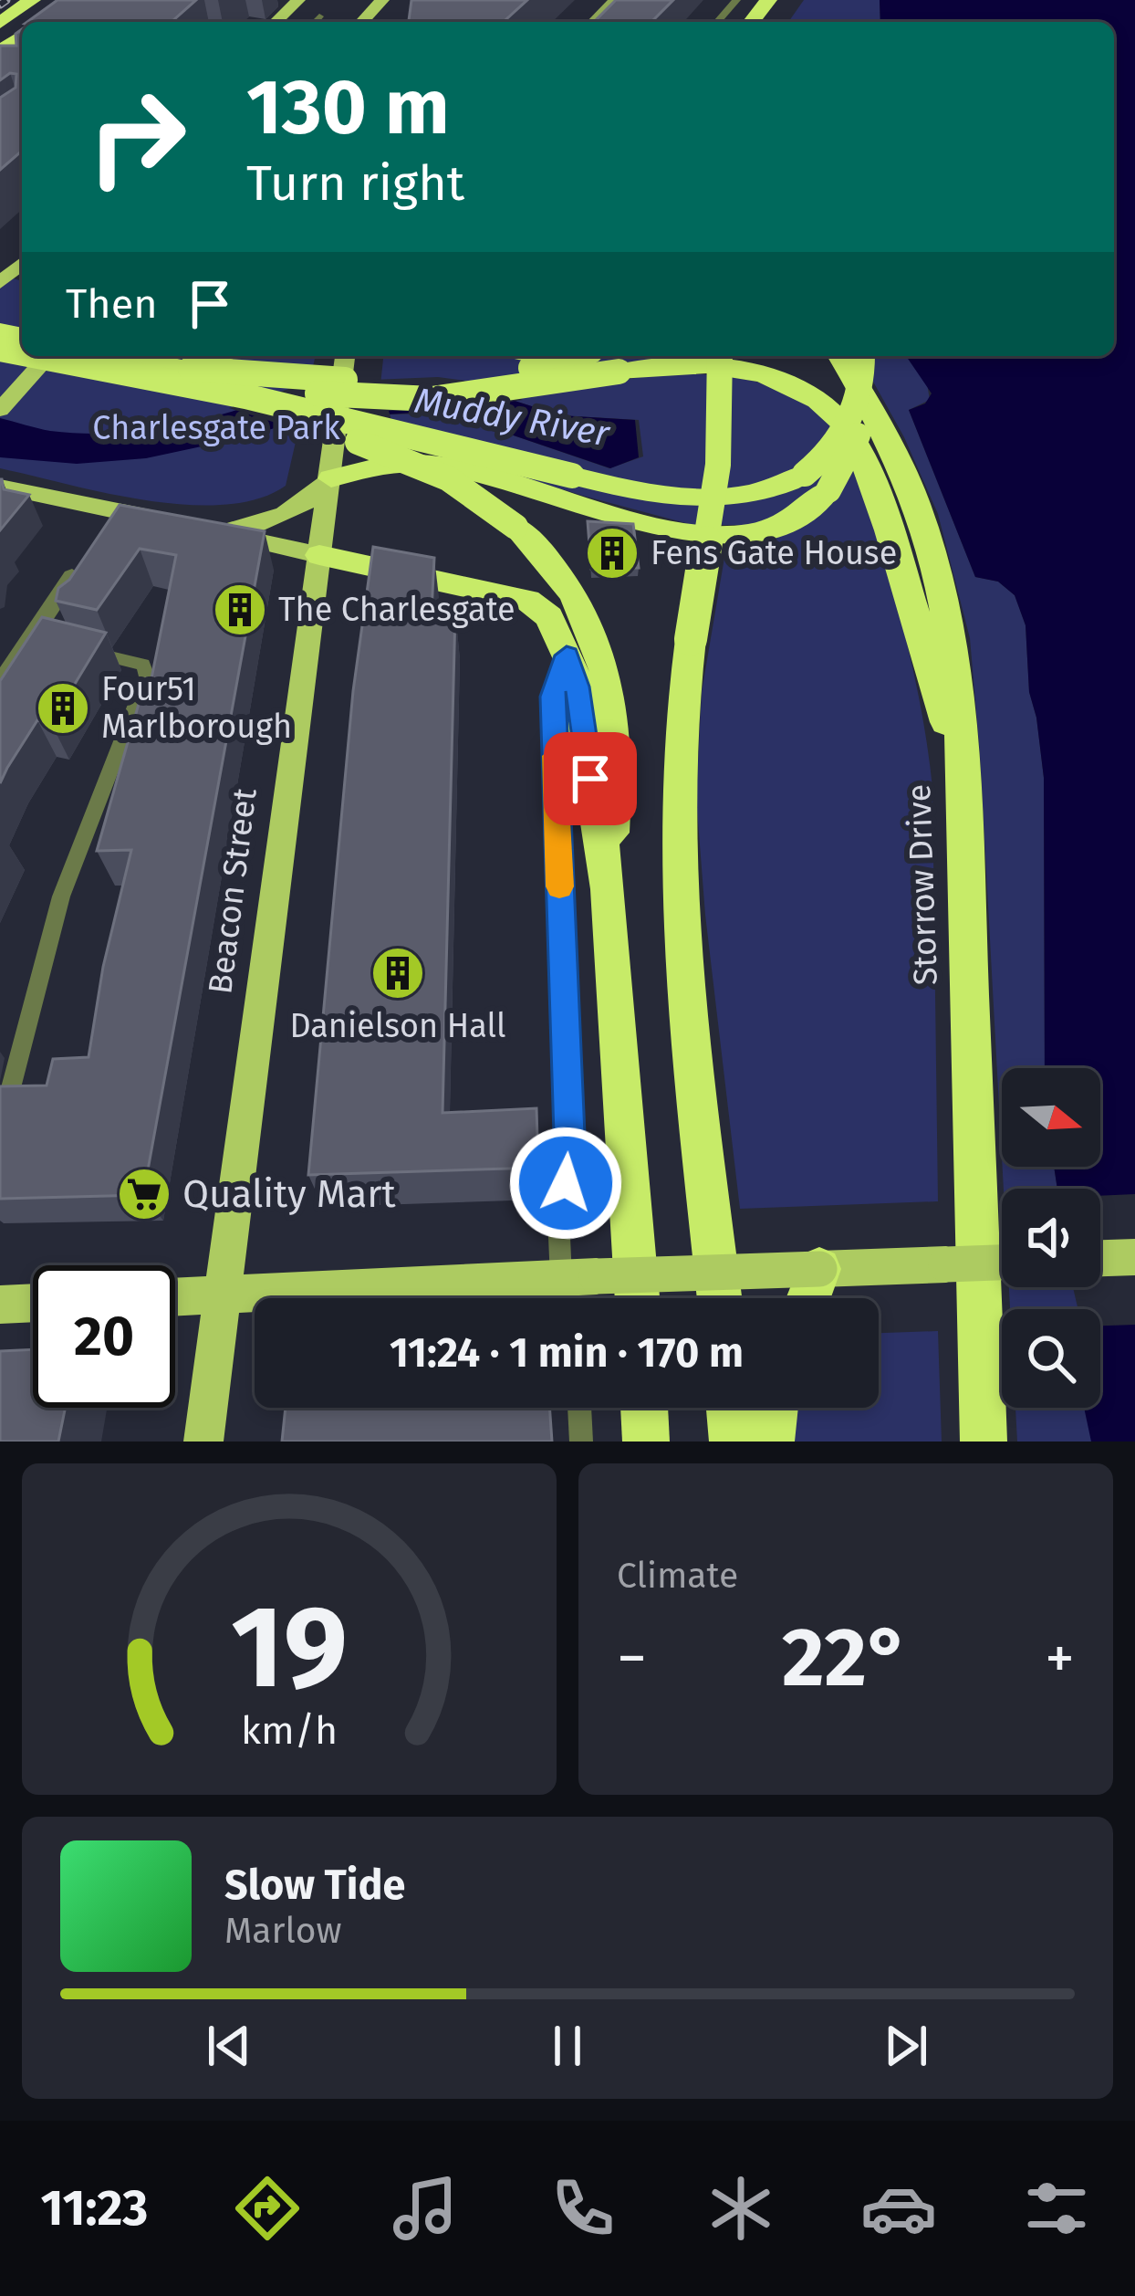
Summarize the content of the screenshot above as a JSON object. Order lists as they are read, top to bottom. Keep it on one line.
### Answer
{"streets":{"highway":["Storrow Drive"],"main road":["Beacon Street"]},"water":["Muddy River"],"parks":["Charlesgate Park"],"places":{"building":["Fens Gate House","The Charlesgate","Four51 Marlborough","Danielson Hall"],"supermarket":["Quality Mart"]},"north":"right","page":{"turn":["130 m","Turn right"],"then":"Then","limit":"20","trip":"11:24 · 1 min · 170 m","tile":"Climate","heat":["−","22°","+"],"song":["Slow Tide","Marlow"],"tabs":"11:23","gauge":["19","km/h"]}}
